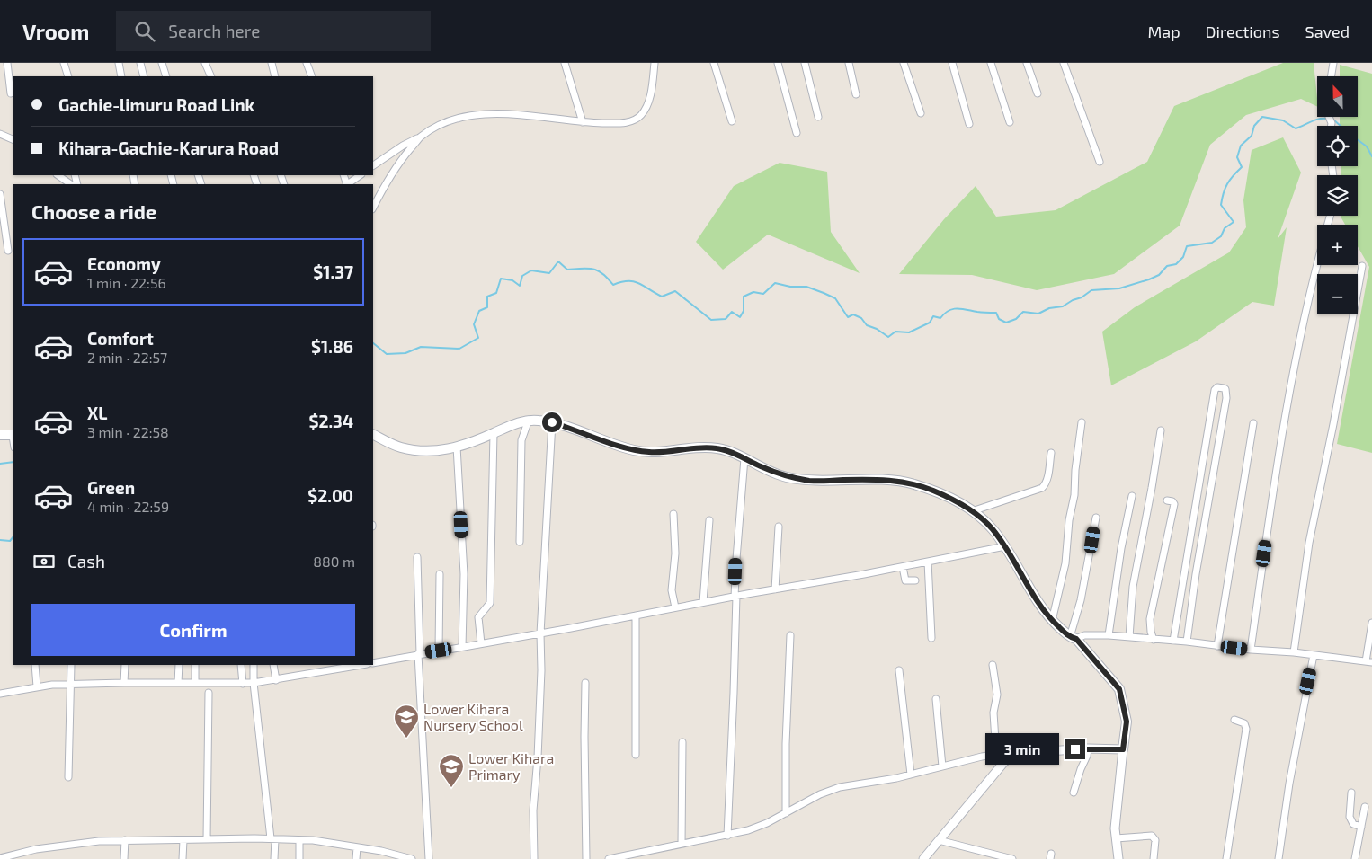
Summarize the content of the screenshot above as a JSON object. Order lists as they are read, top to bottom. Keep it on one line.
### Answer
{"places":{"school or university":["Lower Kihara Nursery School","Lower Kihara Primary"]},"north":"top","page":{"header":"Vroom","search":"Search here","nav":["Map","Directions","Saved"],"map_buttons":["+","−"],"banner":["Gachie-limuru Road Link","Kihara-Gachie-Karura Road"],"heading":"Choose a ride","list":[{"name":"Economy","note":"1 min · 22:56","value":"$1.37"},{"name":"Comfort","note":"2 min · 22:57","value":"$1.86"},{"name":"XL","note":"3 min · 22:58","value":"$2.34"},{"name":"Green","note":"4 min · 22:59","value":"$2.00"}],"pay":["Cash","880 m"],"buttons":"Confirm","bubble":"3 min"}}
